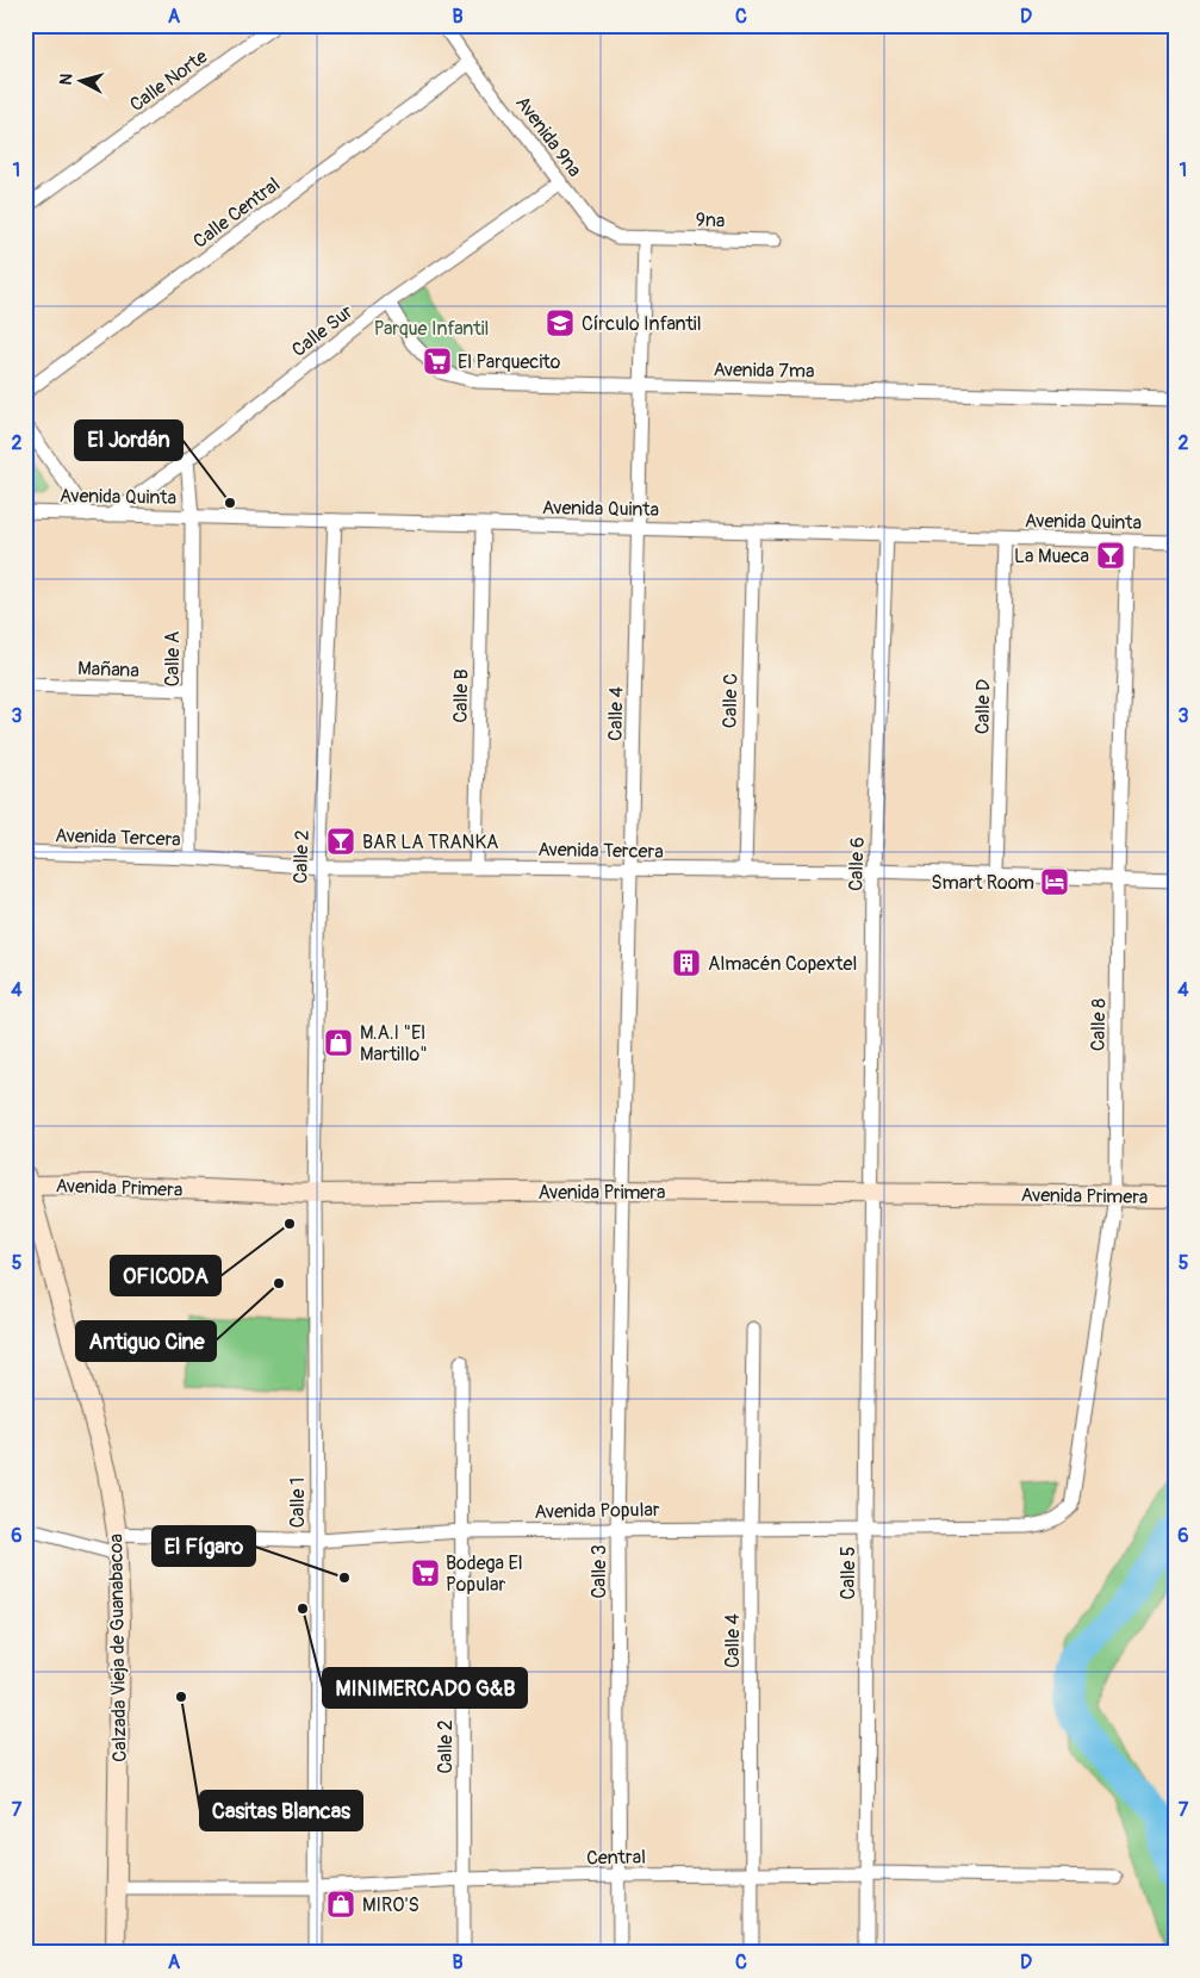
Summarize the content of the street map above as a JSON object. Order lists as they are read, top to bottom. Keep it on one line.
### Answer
{"streets":{"main road":["Avenida Primera","Calzada Vieja de Guanabacoa"],"street":["Calle Norte","Avenida 9na","Calle Central","9na","Calle Sur","Avenida 7ma","Avenida Quinta","Calle A","Mañana","Calle B","Calle C","Calle D","Calle 4","Avenida Tercera","Calle 2","Calle 6","Calle 8","Calle 1","Avenida Popular","Calle 3","Calle 5","Central"]},"crossings":[["Avenida 9na","Calle Central"],["Avenida 9na","9na"],["Avenida 9na","Calle Sur"],["Avenida 9na","Calle 4"],["9na","Calle 4"],["Calle Sur","Avenida 7ma"],["Calle Sur","Avenida Quinta"],["Calle Sur","Calle A"],["Avenida 7ma","Calle 4"],["Avenida Quinta","Calle A"],["Avenida Quinta","Calle B"],["Avenida Quinta","Calle C"],["Avenida Quinta","Calle D"],["Avenida Quinta","Calle 4"],["Avenida Quinta","Calle 2"],["Avenida Quinta","Calle 6"],["Avenida Quinta","Calle 8"],["Calle A","Mañana"],["Calle A","Avenida Tercera"],["Calle B","Avenida Tercera"],["Calle C","Avenida Tercera"],["Calle D","Avenida Tercera"],["Calle 4","Avenida Tercera"],["Calle 4","Avenida Primera"],["Calle 4","Avenida Popular"],["Calle 4","Calle 3"],["Calle 4","Central"],["Avenida Tercera","Calle 2"],["Avenida Tercera","Calle 6"],["Avenida Tercera","Calle 8"],["Calle 2","Avenida Primera"],["Calle 2","Calle 1"],["Calle 2","Avenida Popular"],["Calle 2","Central"],["Calle 6","Avenida Primera"],["Calle 6","Calle 5"],["Calle 8","Avenida Primera"],["Calle 8","Avenida Popular"],["Avenida Primera","Calle 1"],["Avenida Primera","Calle 3"],["Avenida Primera","Calle 5"],["Avenida Primera","Calzada Vieja de Guanabacoa"],["Calle 1","Avenida Popular"],["Calle 1","Central"],["Avenida Popular","Calle 3"],["Avenida Popular","Calle 5"],["Avenida Popular","Calzada Vieja de Guanabacoa"],["Calle 3","Central"],["Calle 5","Central"],["Calzada Vieja de Guanabacoa","Central"]],"parks":["Parque Infantil"],"places":{"school or university":["Círculo Infantil"],"supermarket":["El Parquecito","Bodega El Popular"],"other":["El Jordán","OFICODA","Antiguo Cine","El Fígaro","MINIMERCADO G&B","Casitas Blancas"],"bar":["La Mueca","BAR LA TRANKA"],"hotel":["Smart Room"],"building":["Almacén Copextel"],"shop":["M.A.I \"El Martillo\"","MIRO'S"]},"north":"left","grid":{"columns":["A","B","C","D"],"rows":["1","2","3","4","5","6","7"]}}
